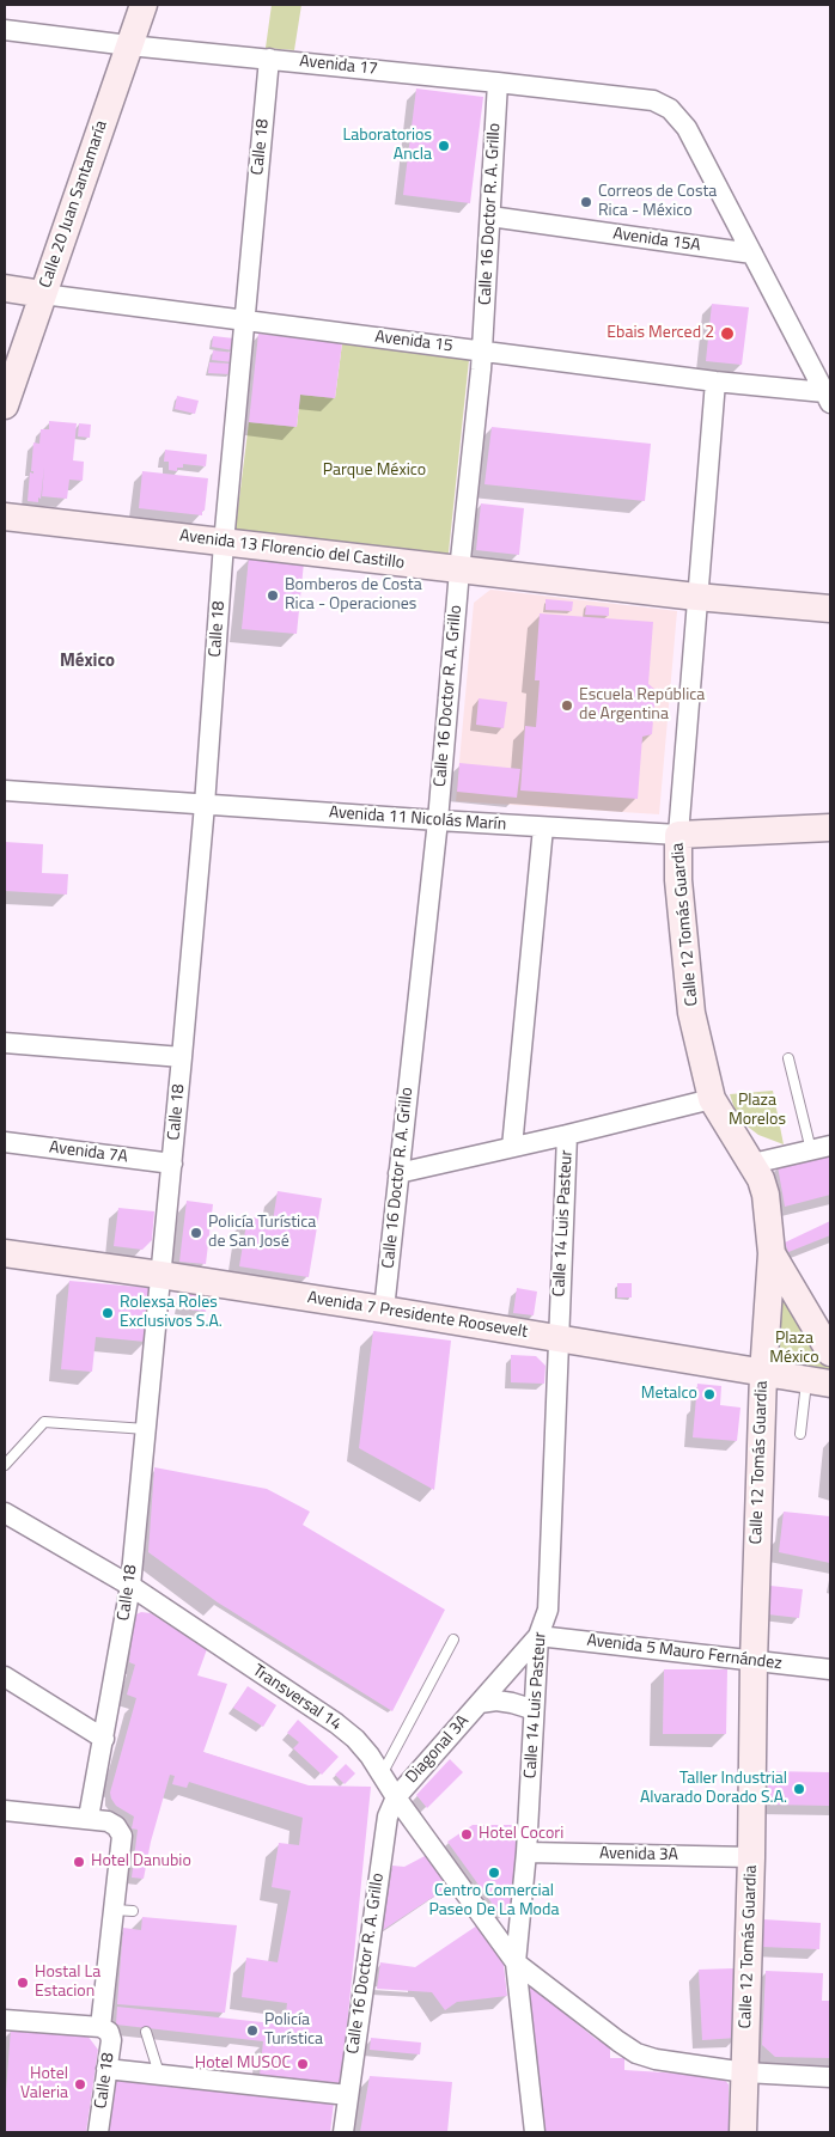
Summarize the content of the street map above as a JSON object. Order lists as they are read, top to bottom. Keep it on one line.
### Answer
{"streets":{"street":["Avenida 17","Calle 18","Calle 20 Juan Santamaría","Calle 16 Doctor R. A. Grillo","Avenida 15A","Avenida 15","Avenida 13 Florencio del Castillo","Avenida 11 Nicolás Marín","Calle 12 Tomás Guardia","Avenida 7A","Calle 14 Luis Pasteur","Avenida 7 Presidente Roosevelt","Avenida 5 Mauro Fernández","Transversal 14","Diagonal 3A","Avenida 3A"]},"crossings":[["Avenida 17","Calle 18"],["Avenida 17","Calle 20 Juan Santamaría"],["Avenida 17","Calle 16 Doctor R. A. Grillo"],["Avenida 17","Avenida 15A"],["Calle 18","Avenida 15"],["Calle 18","Avenida 13 Florencio del Castillo"],["Calle 18","Avenida 11 Nicolás Marín"],["Calle 18","Avenida 7A"],["Calle 18","Avenida 7 Presidente Roosevelt"],["Calle 18","Transversal 14"],["Calle 20 Juan Santamaría","Avenida 15"],["Calle 16 Doctor R. A. Grillo","Avenida 15A"],["Calle 16 Doctor R. A. Grillo","Avenida 15"],["Calle 16 Doctor R. A. Grillo","Avenida 13 Florencio del Castillo"],["Calle 16 Doctor R. A. Grillo","Avenida 11 Nicolás Marín"],["Calle 16 Doctor R. A. Grillo","Avenida 7 Presidente Roosevelt"],["Calle 16 Doctor R. A. Grillo","Transversal 14"],["Calle 16 Doctor R. A. Grillo","Diagonal 3A"],["Avenida 15","Calle 12 Tomás Guardia"],["Avenida 13 Florencio del Castillo","Calle 12 Tomás Guardia"],["Avenida 11 Nicolás Marín","Calle 12 Tomás Guardia"],["Calle 12 Tomás Guardia","Avenida 7 Presidente Roosevelt"],["Calle 12 Tomás Guardia","Avenida 5 Mauro Fernández"],["Calle 12 Tomás Guardia","Avenida 3A"],["Calle 14 Luis Pasteur","Avenida 7 Presidente Roosevelt"],["Calle 14 Luis Pasteur","Avenida 5 Mauro Fernández"],["Calle 14 Luis Pasteur","Transversal 14"],["Calle 14 Luis Pasteur","Diagonal 3A"],["Calle 14 Luis Pasteur","Avenida 3A"],["Avenida 5 Mauro Fernández","Diagonal 3A"],["Transversal 14","Diagonal 3A"]],"districts":["México"],"parks":["Parque México","Plaza Morelos","Plaza México"],"places":["Laboratorios Ancla","Correos de Costa Rica - México","Ebais Merced 2","Bomberos de Costa Rica - Operaciones","Escuela República de Argentina","Policía Turística de San José","Rolexsa Roles Exclusivos S.A.","Metalco","Taller Industrial Alvarado Dorado S.A.","Hotel Cocori","Hotel Danubio","Centro Comercial Paseo De La Moda","Hostal La Estacion","Policía Turística","Hotel MUSOC","Hotel Valeria"]}
